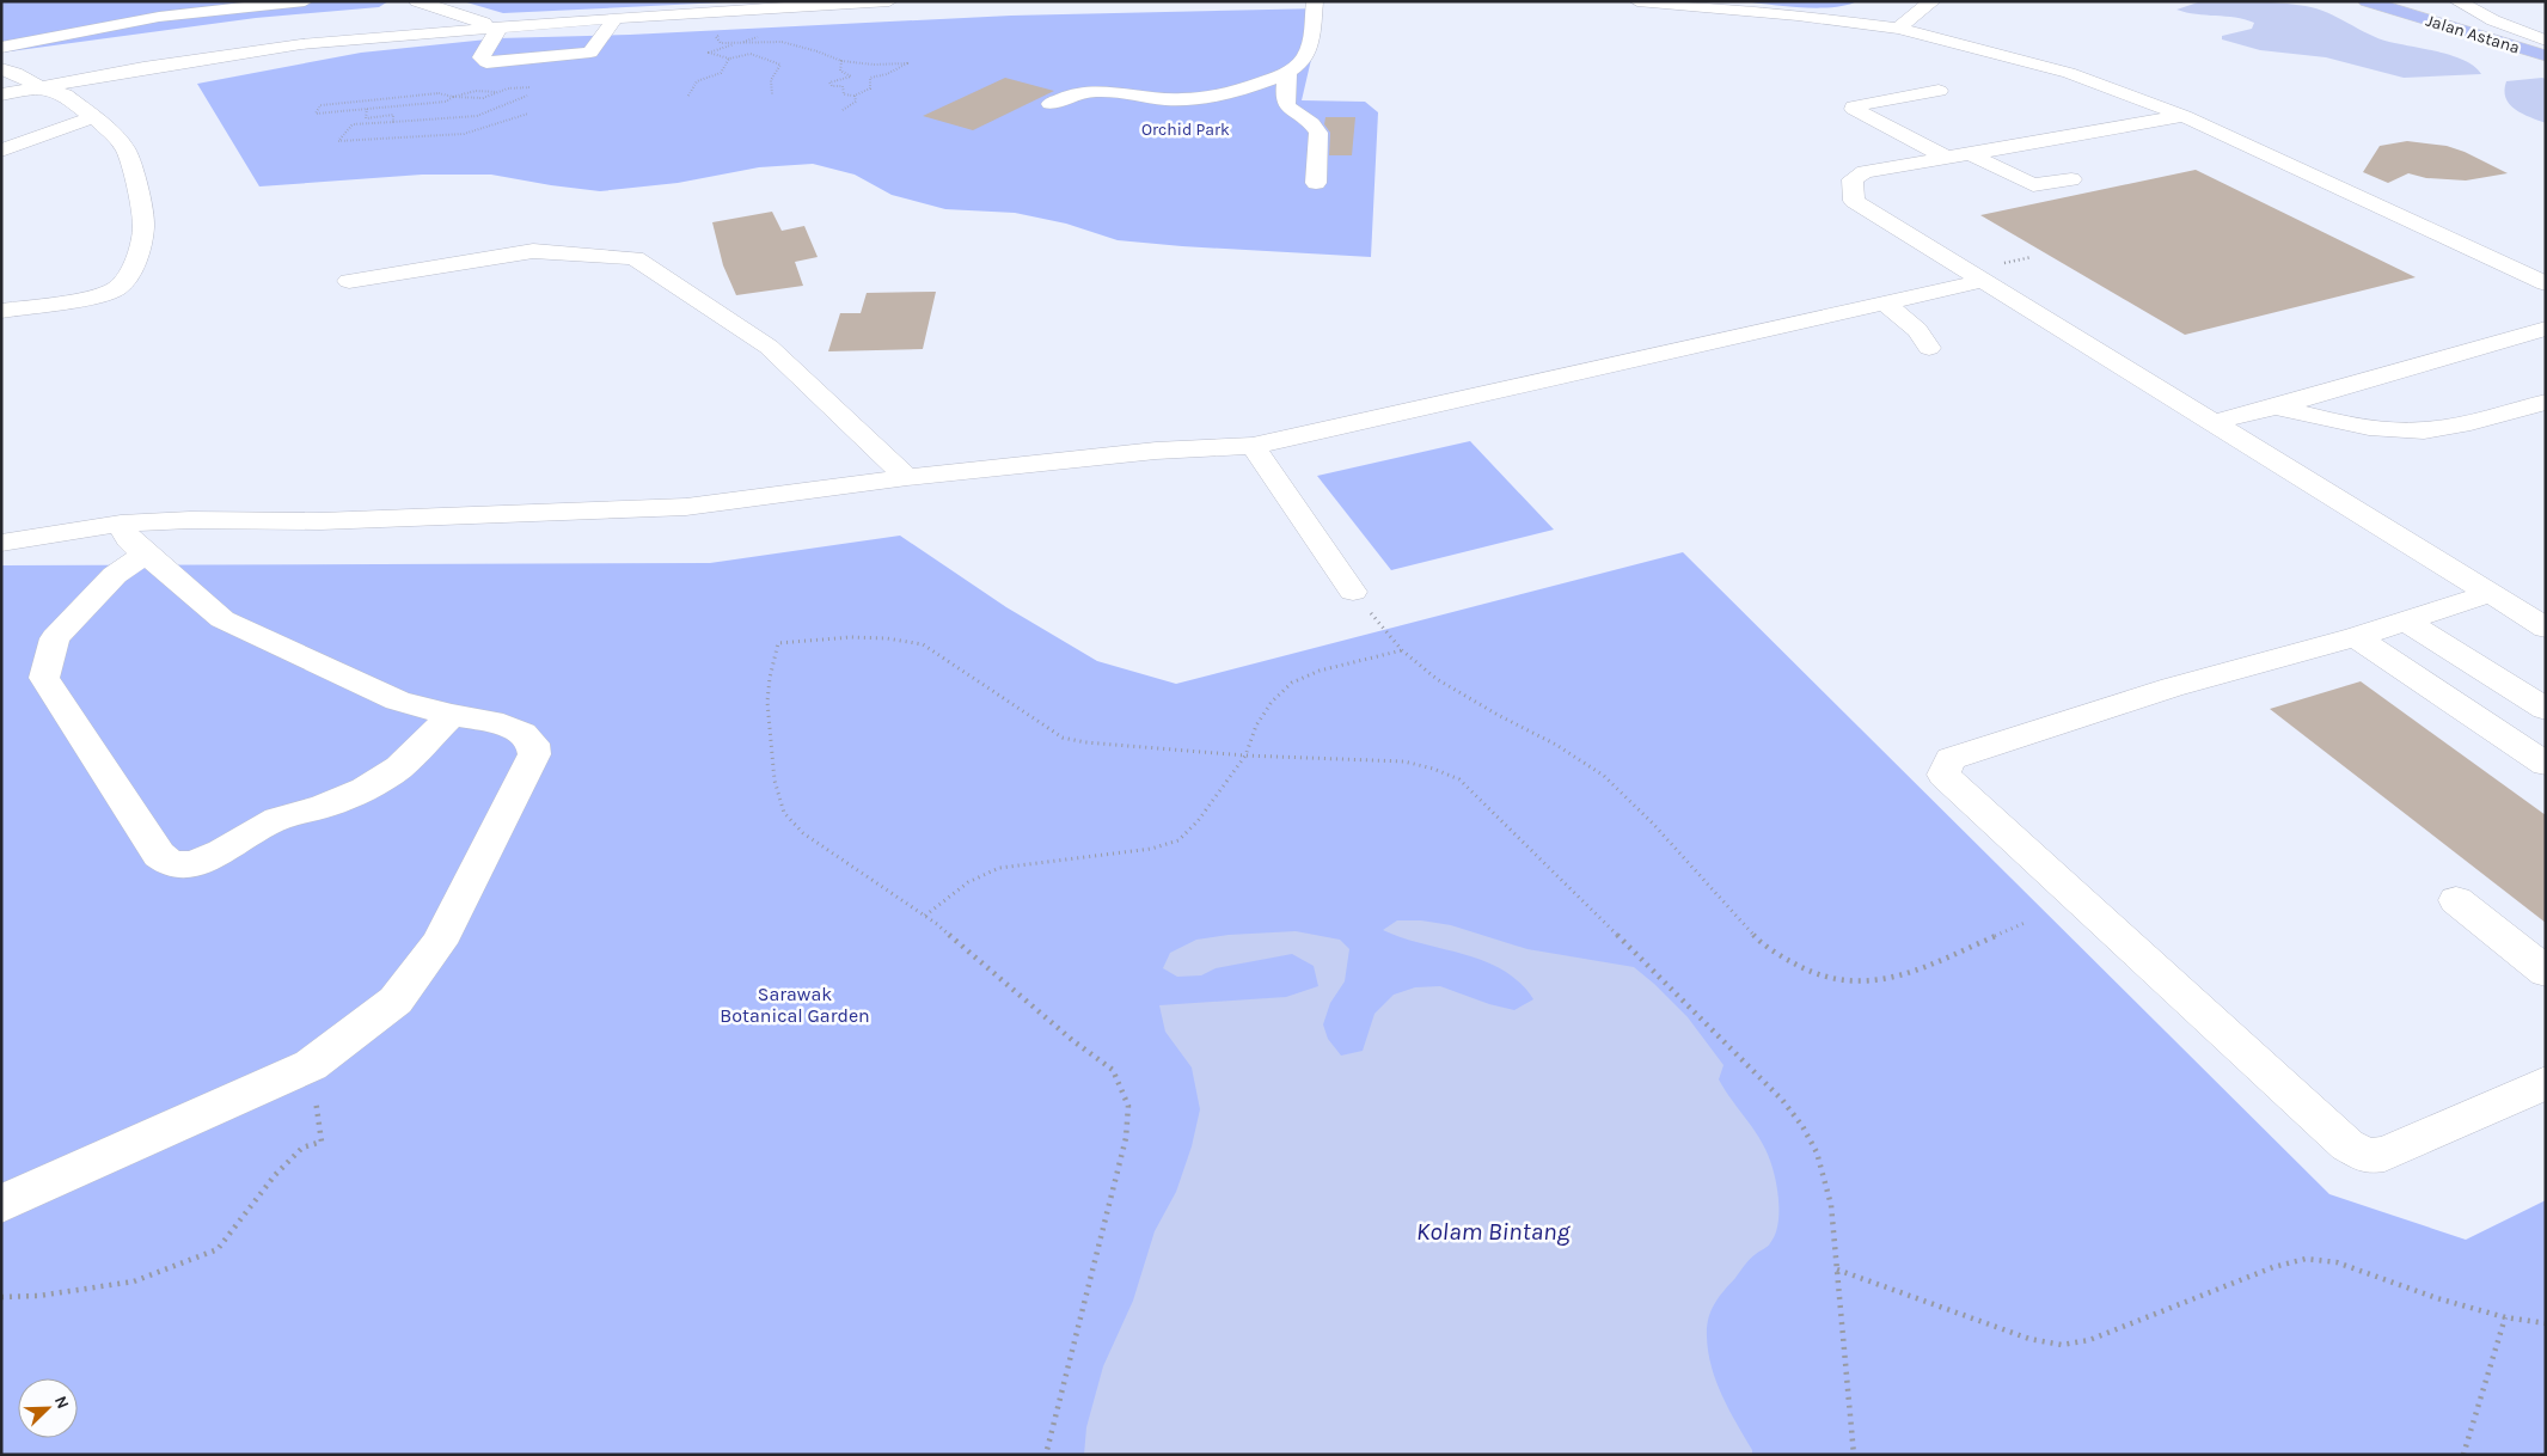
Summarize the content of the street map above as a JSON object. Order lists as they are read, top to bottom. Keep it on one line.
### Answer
{"streets":{"main road":["Jalan Astana"]},"water":["Kolam Bintang"],"parks":["Orchid Park","Sarawak Botanical Garden"],"north":"top right"}
